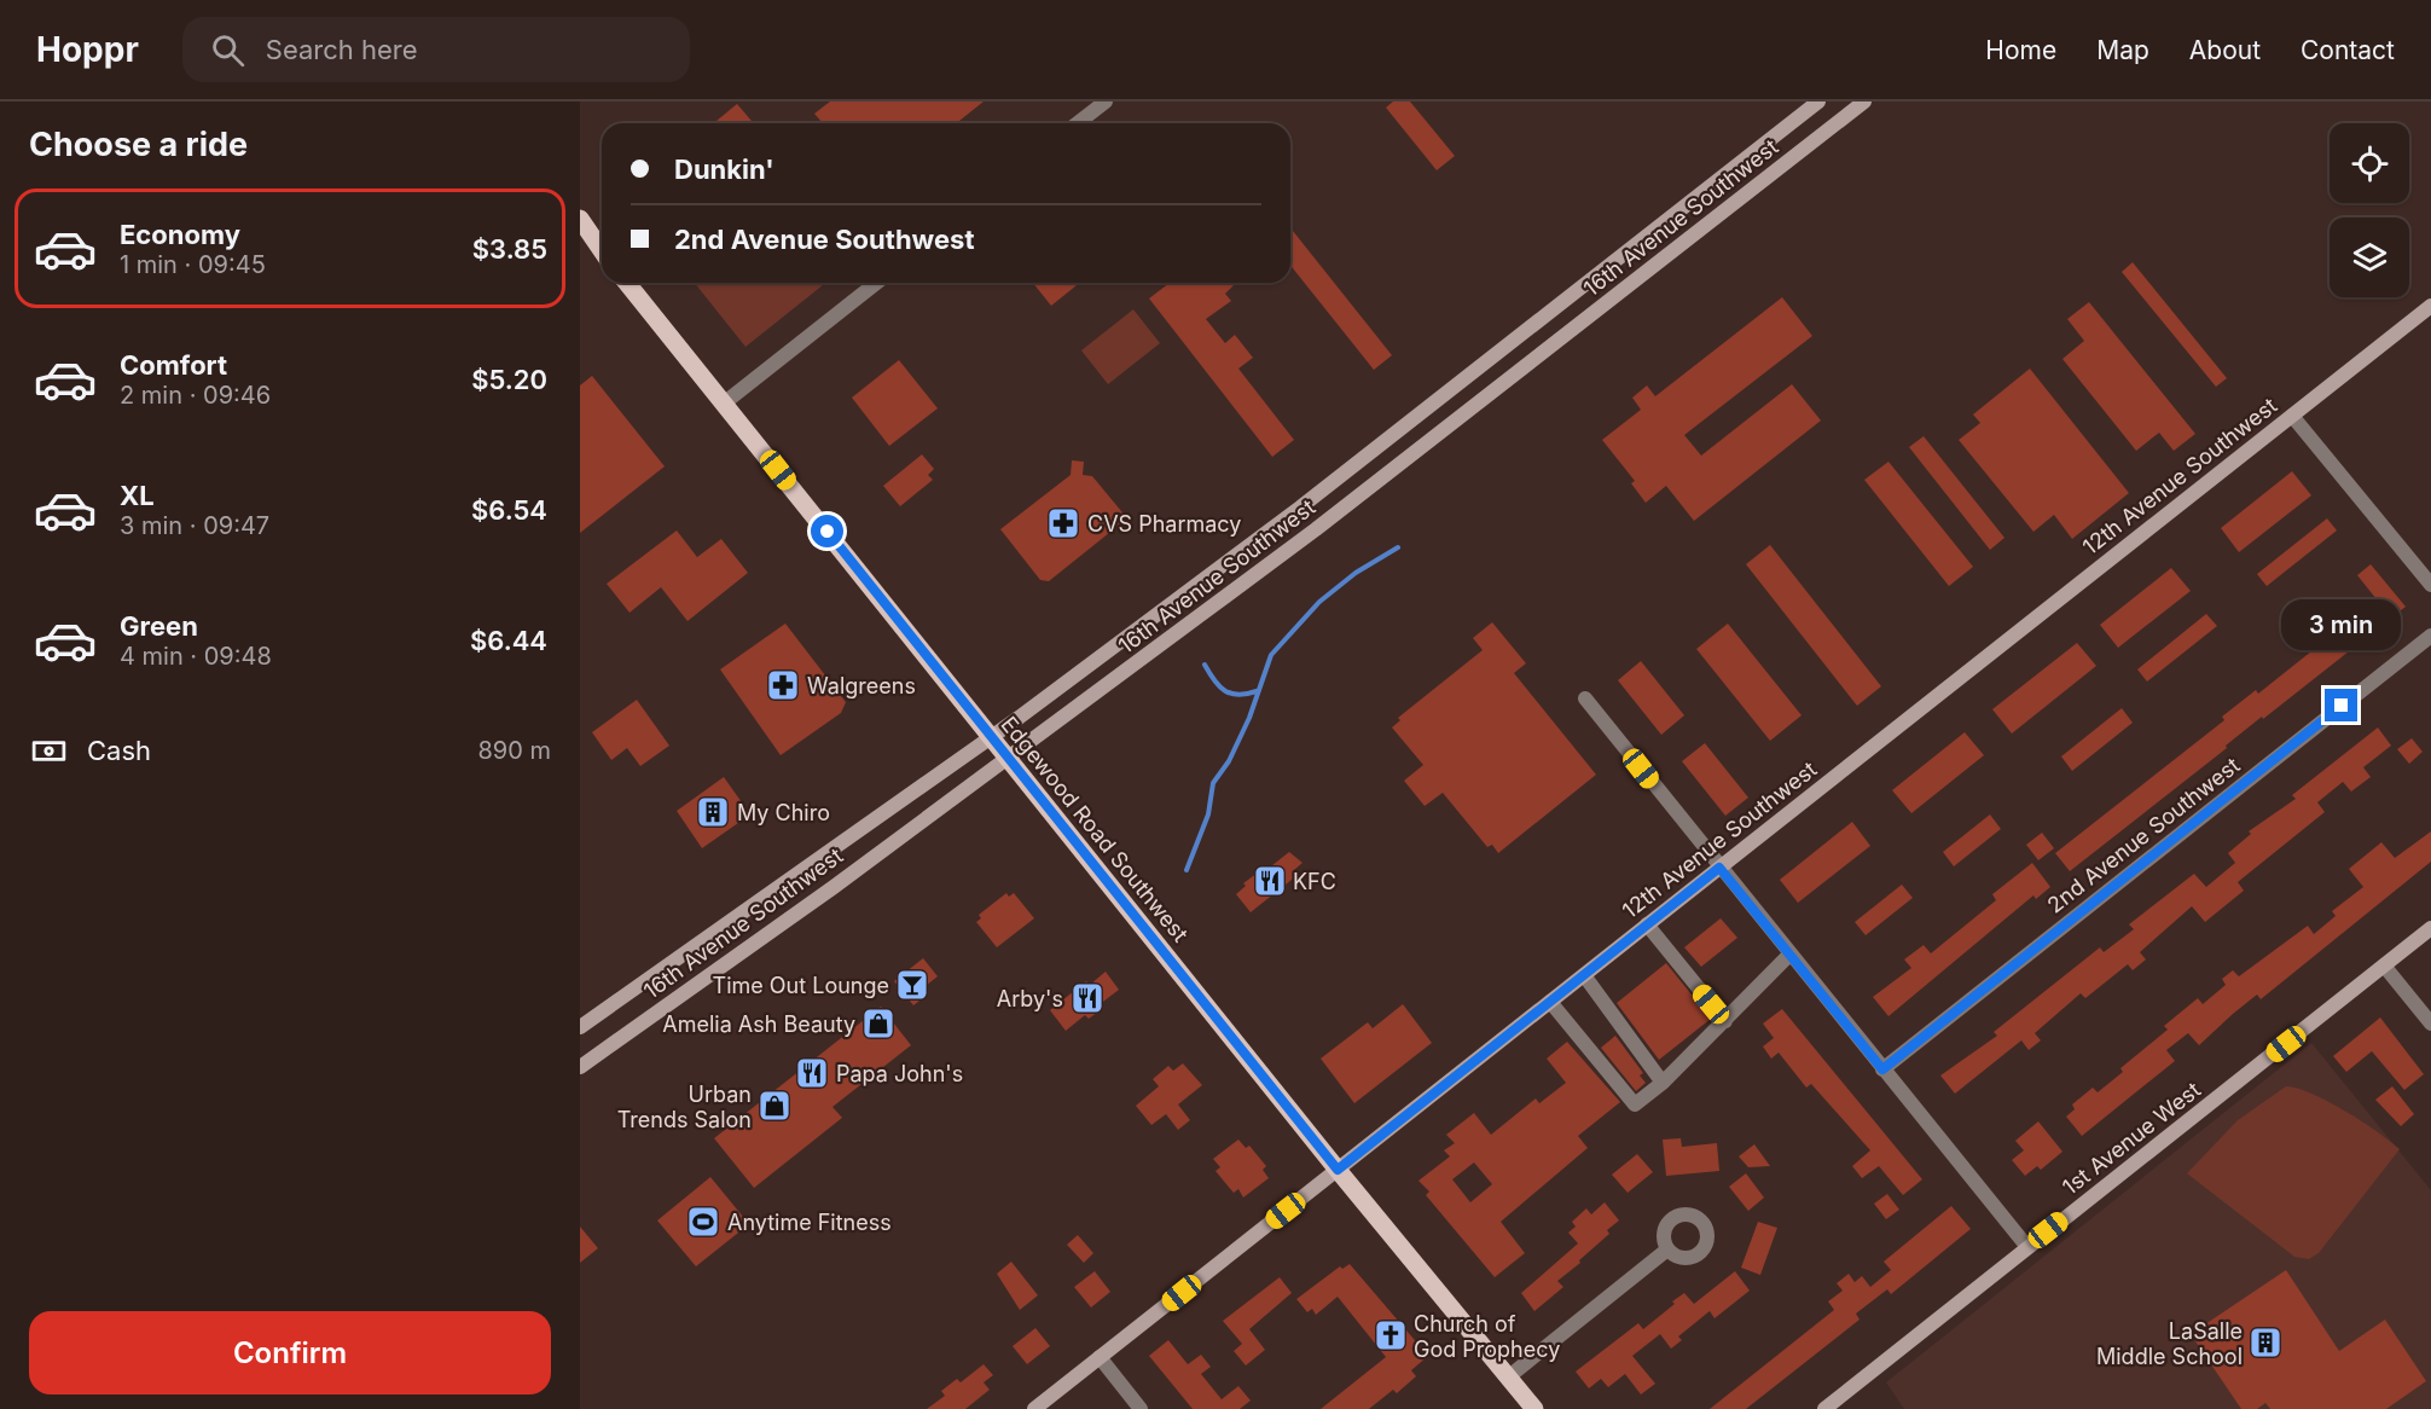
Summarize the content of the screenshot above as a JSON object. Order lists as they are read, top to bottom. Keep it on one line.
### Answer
{"streets":{"main road":["16th Avenue Southwest","12th Avenue Southwest","Edgewood Road Southwest","1st Avenue West"],"street":["2nd Avenue Southwest"]},"crossings":[["16th Avenue Southwest","Edgewood Road Southwest"],["12th Avenue Southwest","Edgewood Road Southwest"]],"places":{"pharmacy":["CVS Pharmacy","Walgreens"],"building":["My Chiro","LaSalle Middle School"],"restaurant":["KFC","Arby's","Papa John's"],"bar":["Time Out Lounge"],"shop":["Amelia Ash Beauty","Urban Trends Salon"],"sports":["Anytime Fitness"],"church":["Church of God Prophecy"]},"page":{"header":"Hoppr","search":"Search here","nav":["Home","Map","About","Contact"],"heading":"Choose a ride","banner":["Dunkin'","2nd Avenue Southwest"],"list":[{"name":"Economy","note":"1 min · 09:45","value":"$3.85"},{"name":"Comfort","note":"2 min · 09:46","value":"$5.20"},{"name":"XL","note":"3 min · 09:47","value":"$6.54"},{"name":"Green","note":"4 min · 09:48","value":"$6.44"}],"bubble":"3 min","pay":["Cash","890 m"],"buttons":"Confirm"}}
